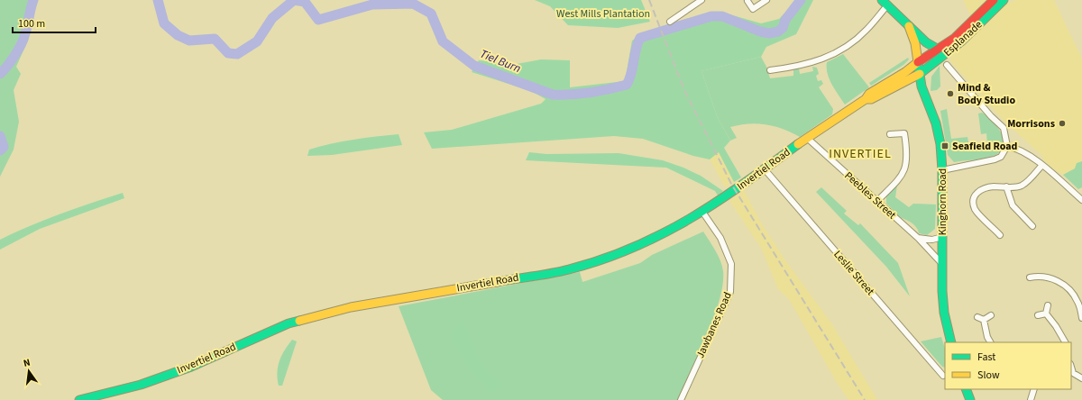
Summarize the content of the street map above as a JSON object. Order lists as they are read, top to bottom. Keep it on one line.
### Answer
{"streets":{"main road":["Esplanade","Invertiel Road","Kinghorn Road"],"street":["Peebles Street","Leslie Street","Jawbanes Road"]},"crossings":[["Esplanade","Invertiel Road"],["Esplanade","Kinghorn Road"],["Invertiel Road","Peebles Street"],["Invertiel Road","Kinghorn Road"],["Invertiel Road","Leslie Street"],["Invertiel Road","Jawbanes Road"],["Peebles Street","Kinghorn Road"]],"districts":["INVERTIEL"],"water":["Tiel Burn"],"parks":["West Mills Plantation"],"places":{"other":["Mind & Body Studio","Morrisons"],"transit":["Seafield Road"]},"legend":["Fast","Slow"],"scale_bar":"100 m","north":"top"}
